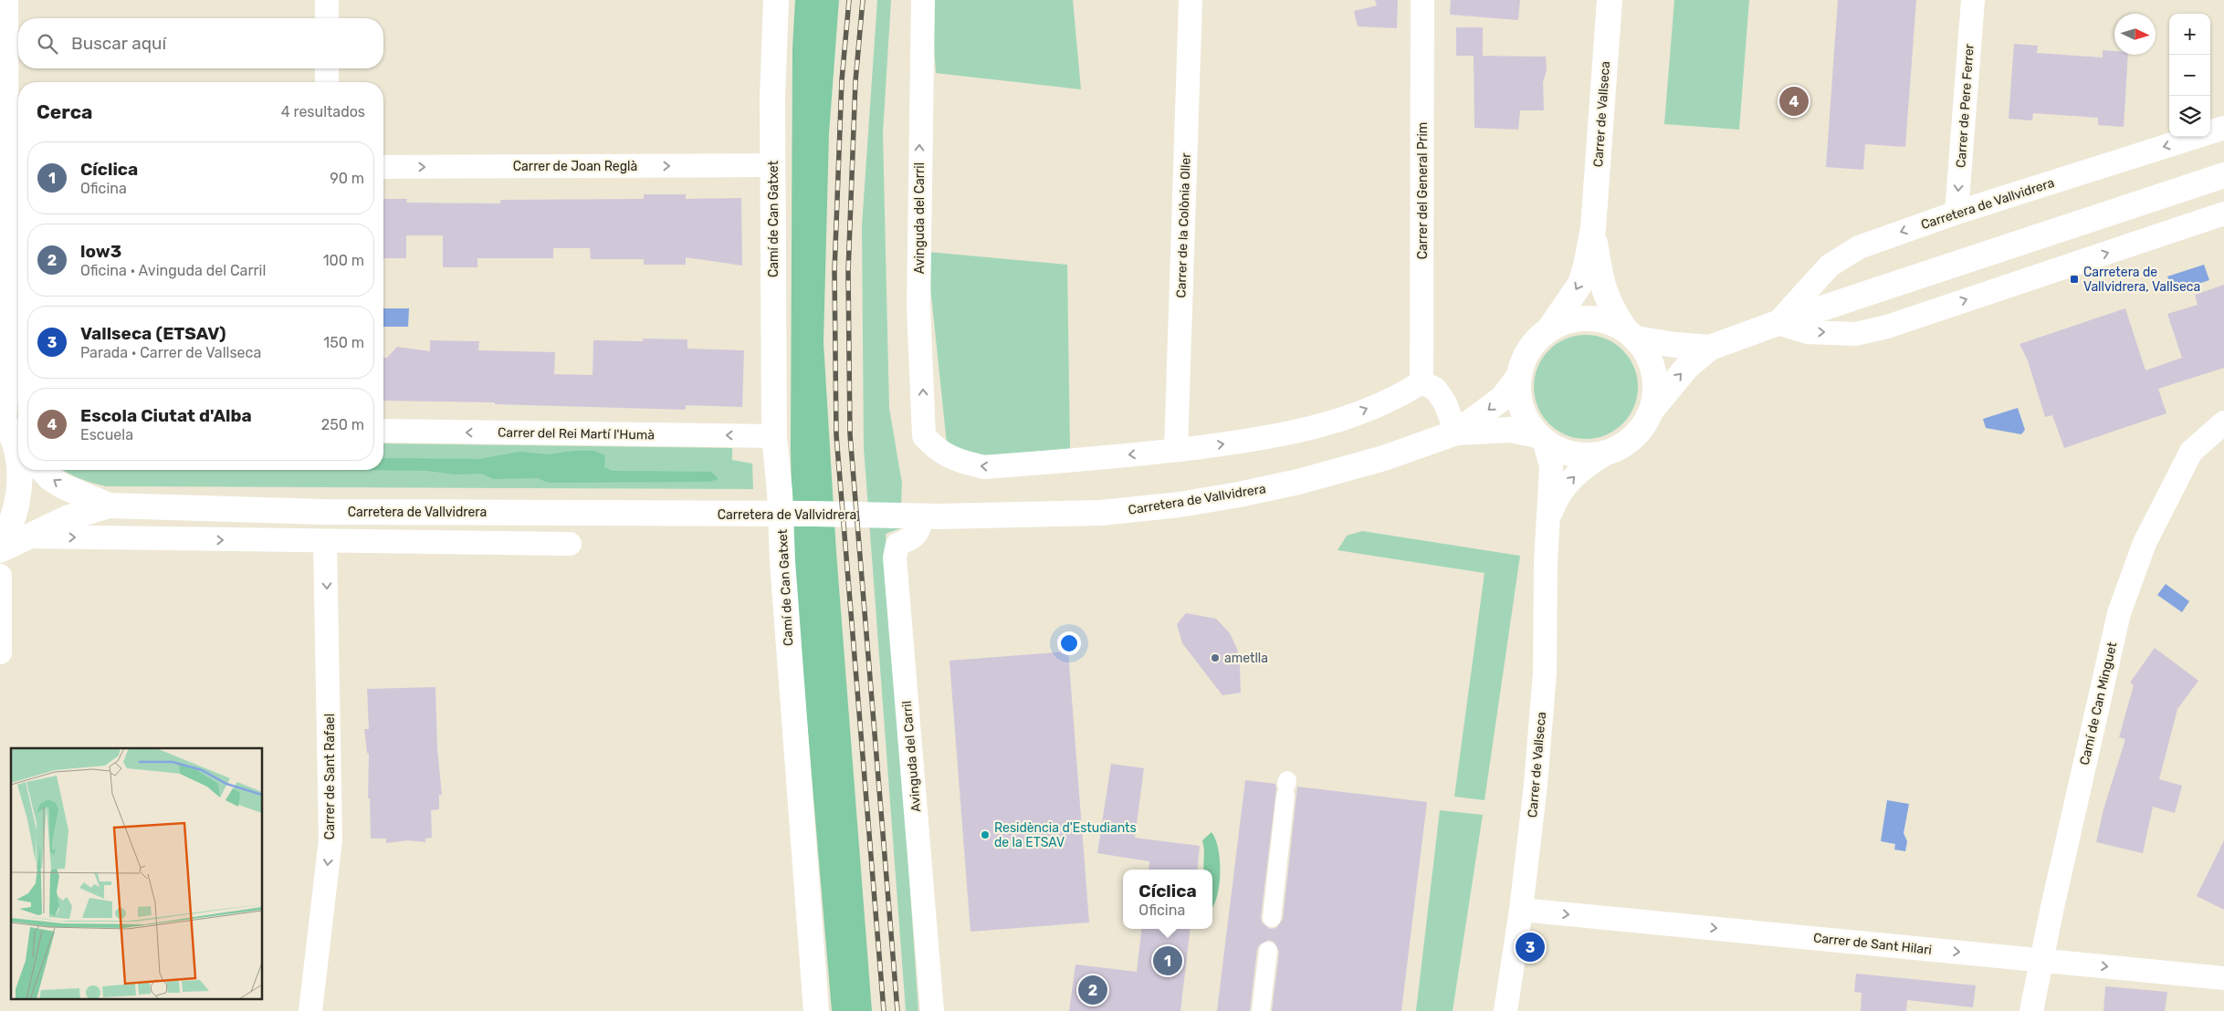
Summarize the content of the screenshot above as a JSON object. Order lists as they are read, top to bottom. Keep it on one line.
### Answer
{"streets":{"main road":["Carrer de Vallseca","Carretera de Vallvidrera","Camí de Can Gatxet"],"street":["Carrer de Pere Ferrer","Carrer de Joan Reglà","Carrer del General Prim","Avinguda del Carril","Carrer de la Colònia Oller","Carrer del Rei Martí l'Humà","Camí de Can Minguet","Carrer de Sant Rafael","Carrer de Sant Hilari"]},"crossings":[["Carrer de Pere Ferrer","Carretera de Vallvidrera"],["Carrer de Vallseca","Carretera de Vallvidrera"],["Carrer de Vallseca","Carrer de Sant Hilari"],["Carrer de Joan Reglà","Camí de Can Gatxet"],["Carretera de Vallvidrera","Avinguda del Carril"],["Avinguda del Carril","Carrer de la Colònia Oller"],["Camí de Can Gatxet","Carrer del Rei Martí l'Humà"],["Camí de Can Minguet","Carrer de Sant Hilari"]],"one_way":["Carrer de Pere Ferrer","Carrer de Joan Reglà","Carrer de Sant Rafael","Carrer de Sant Hilari"],"places":{"transit":["Carretera de Vallvidrera, Vallseca"],"other":["ametlla","Residència d'Estudiants de la ETSAV"]},"north":"right","page":{"map_buttons":["+","−"],"search":"Buscar aquí","heading":["Cerca","4 resultados"],"pins":["4","3","1","2"],"list":[{"mark":"1","name":"Cíclica","note":"Oficina","value":"90 m"},{"mark":"2","name":"low3","note":"Oficina · Avinguda del Carril","value":"100 m"},{"mark":"3","name":"Vallseca (ETSAV)","note":"Parada · Carrer de Vallseca","value":"150 m"},{"mark":"4","name":"Escola Ciutat d'Alba","note":"Escuela","value":"250 m"}],"popup":["Cíclica","Oficina"]}}
